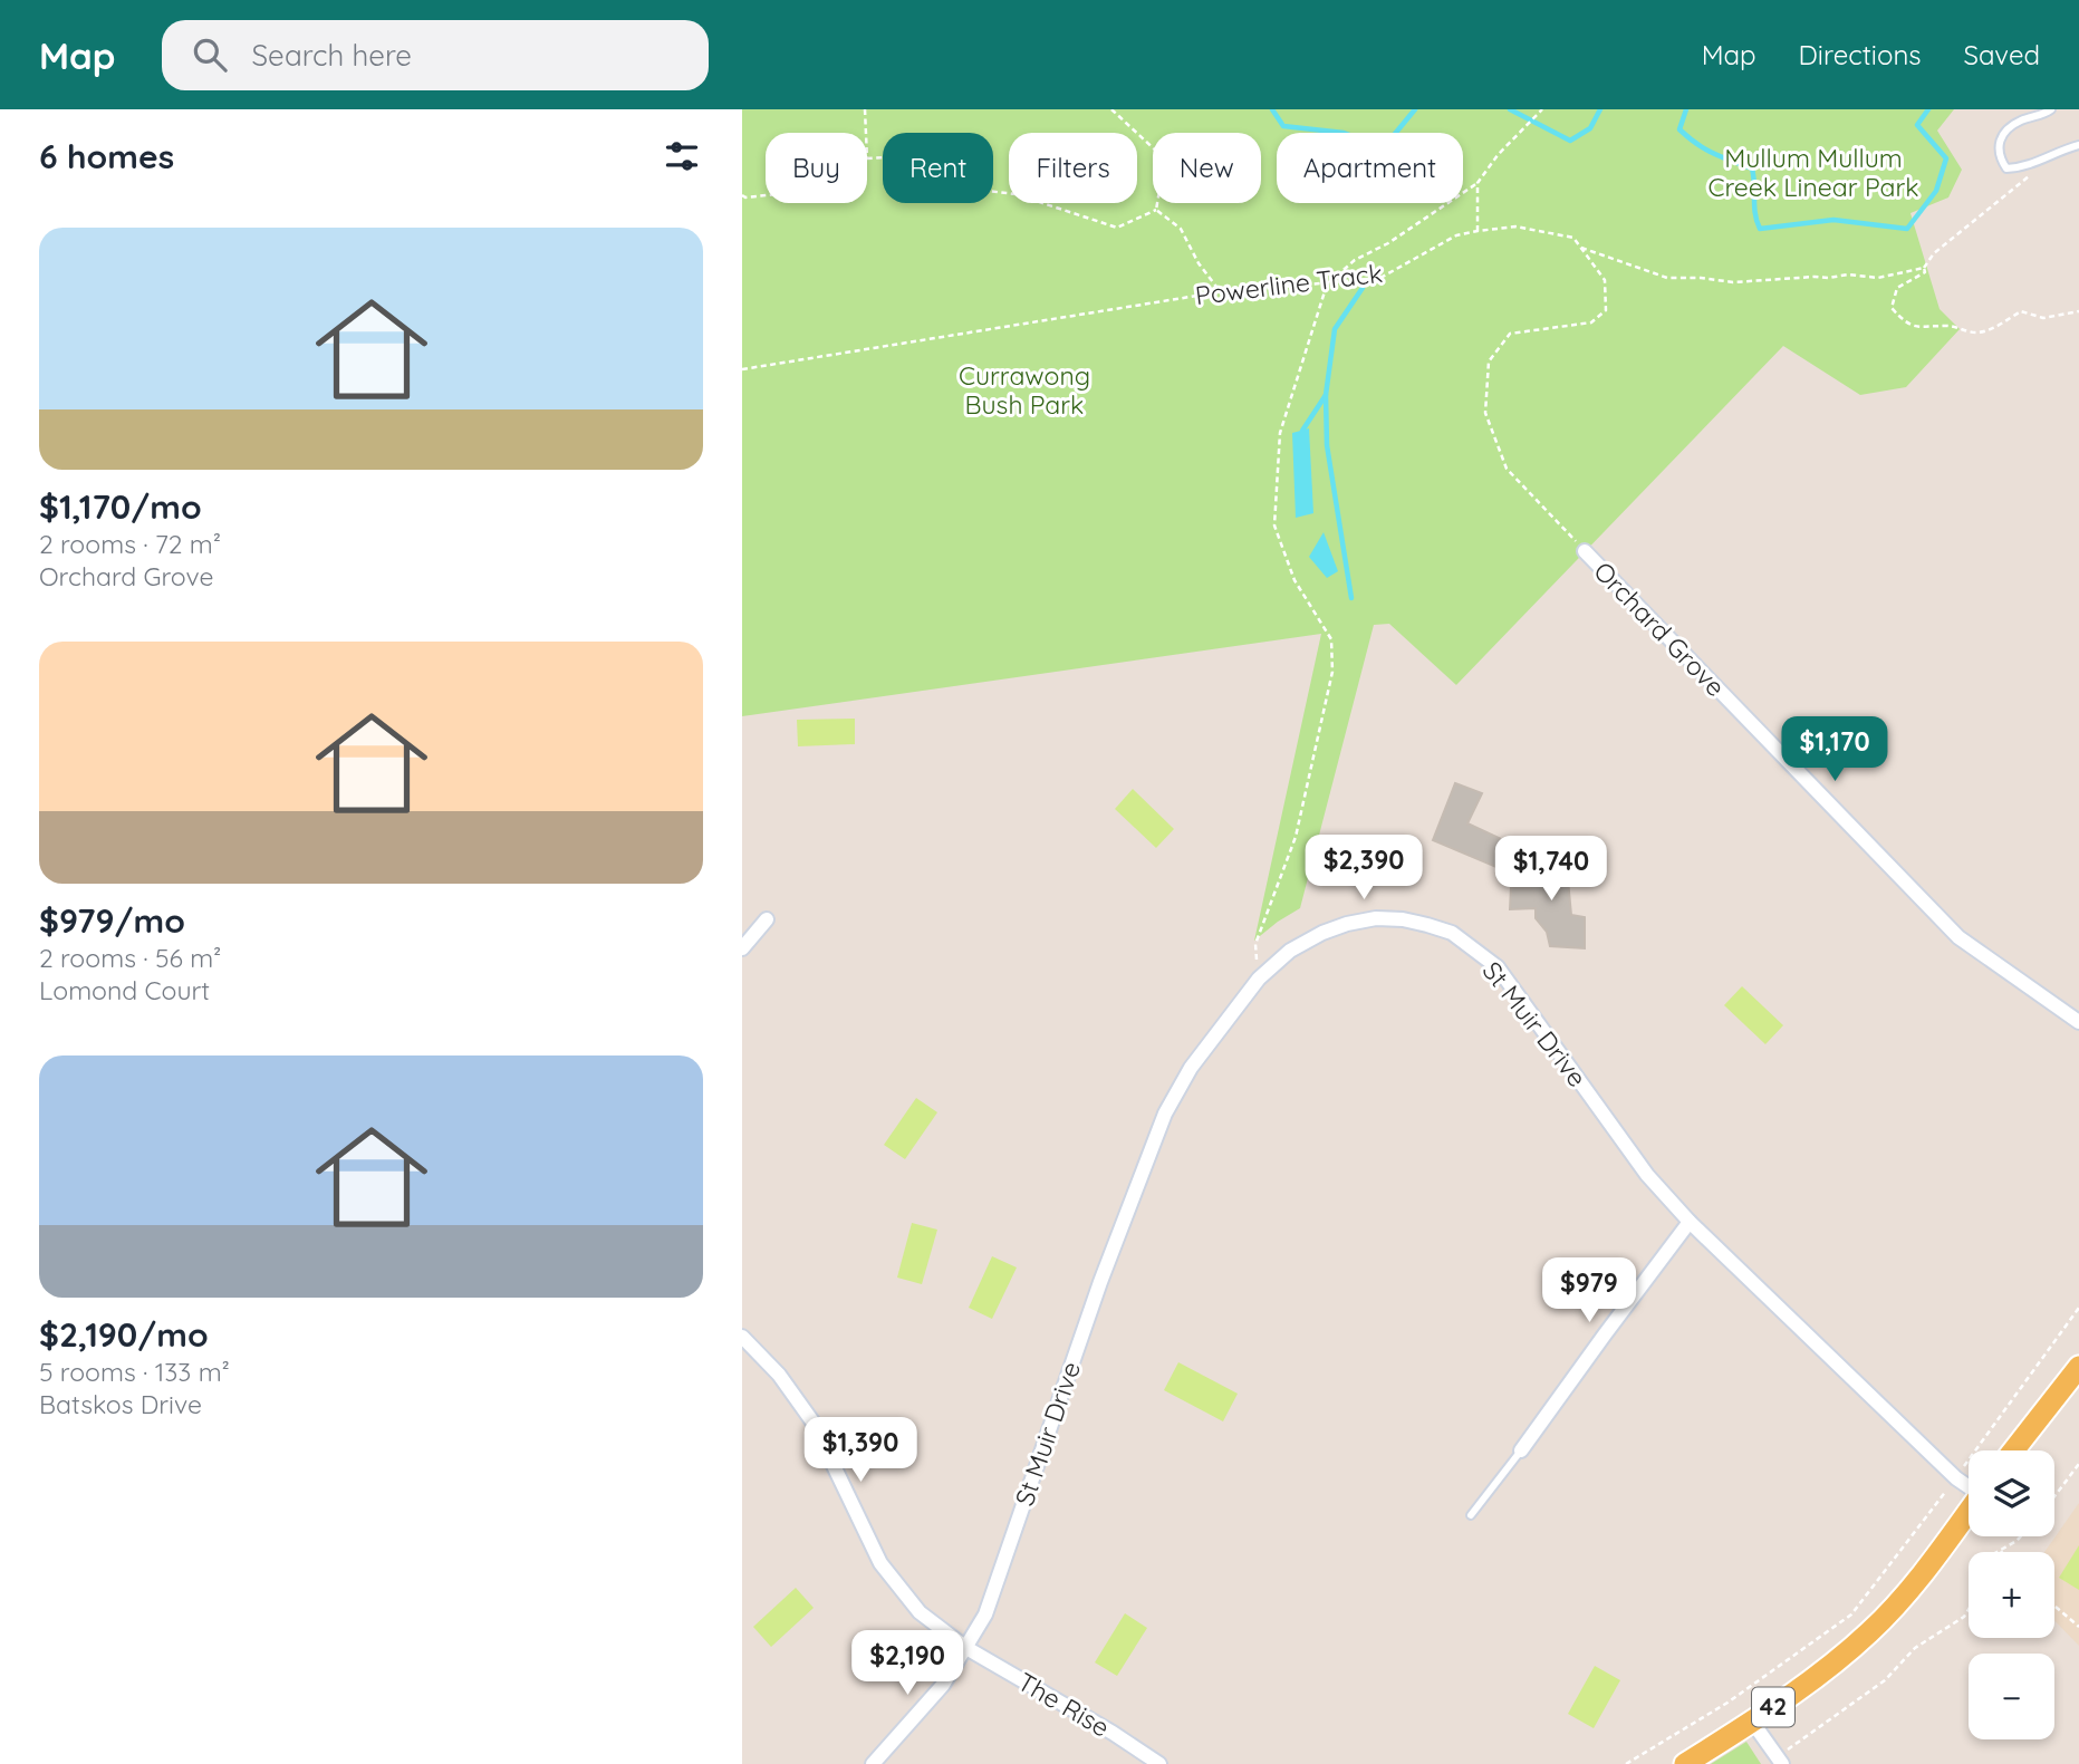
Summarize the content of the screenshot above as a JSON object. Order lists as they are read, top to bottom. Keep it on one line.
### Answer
{"streets":{"main road":["42"],"street":["Orchard Grove","St Muir Drive","The Rise"],"path":["Powerline Track"]},"crossings":[["St Muir Drive","The Rise"]],"parks":["Mullum Mullum Creek Linear Park","Currawong Bush Park"],"page":{"header":"Map","search":"Search here","nav":["Map","Directions","Saved"],"heading":"6 homes","chip":["Buy","Rent","Filters","New","Apartment"],"list":[{"name":"$1,170/mo","note":"2 rooms · 72 m² · Orchard Grove"},{"name":"$979/mo","note":"2 rooms · 56 m² · Lomond Court"},{"name":"$2,190/mo","note":"5 rooms · 133 m² · Batskos Drive"}],"price":["$1,170","$2,390","$1,740","$979","$1,390","$2,190"],"map_buttons":["+","−"]}}
